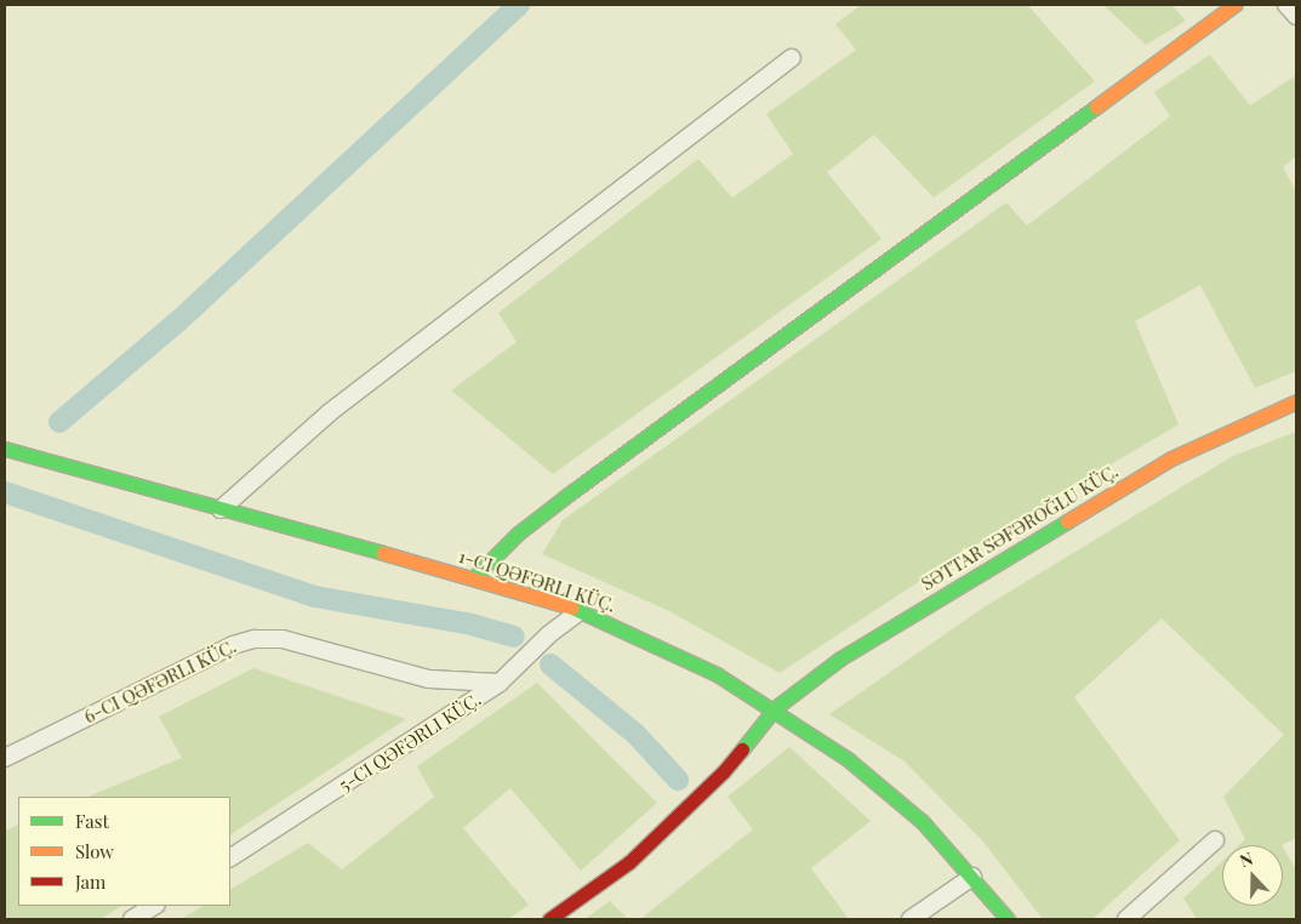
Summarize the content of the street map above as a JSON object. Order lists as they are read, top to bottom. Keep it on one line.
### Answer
{"streets":{"street":["SƏTTAR SƏFƏROĞLU KÜÇ.","1-CI QƏFƏRLI KÜÇ.","5-CI QƏFƏRLI KÜÇ."]},"crossings":[["SƏTTAR SƏFƏROĞLU KÜÇ.","1-CI QƏFƏRLI KÜÇ."],["1-CI QƏFƏRLI KÜÇ.","5-CI QƏFƏRLI KÜÇ."]],"legend":["Fast","Slow","Jam"],"north":"top"}
